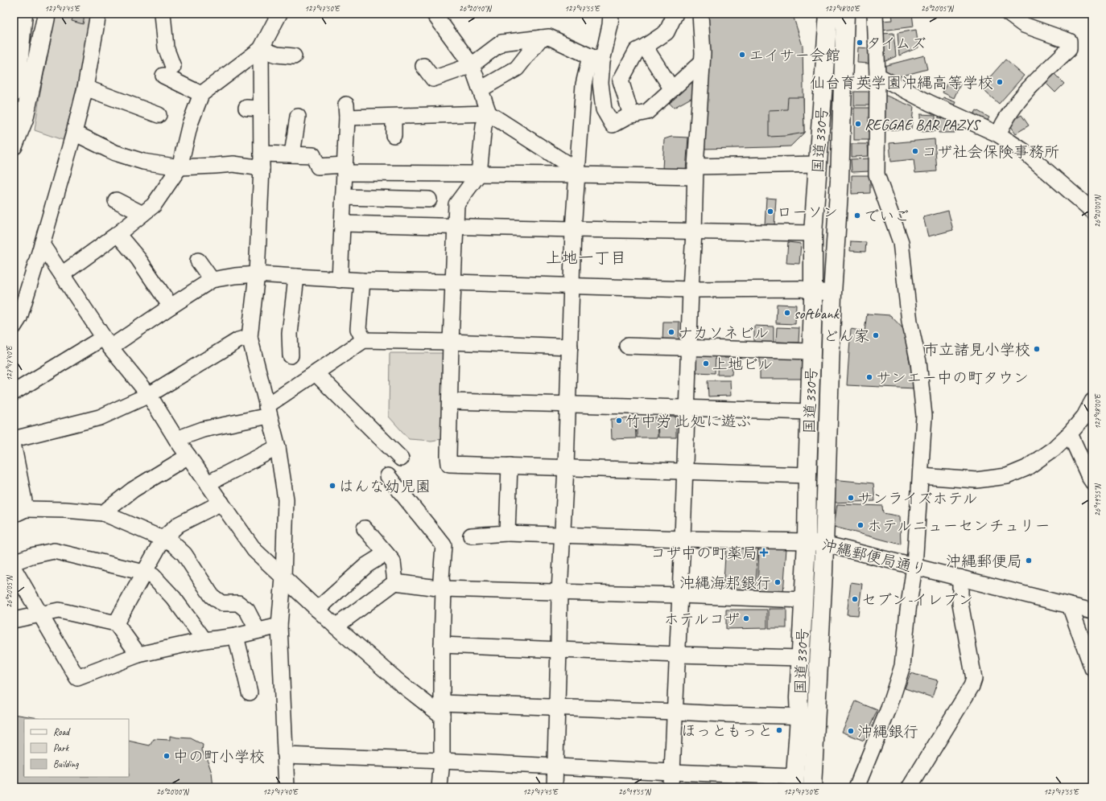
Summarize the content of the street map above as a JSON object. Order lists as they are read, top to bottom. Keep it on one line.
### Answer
{"streets":{"main road":["国道330号"],"street":["沖縄郵便局通り"]},"crossings":[["国道330号","沖縄郵便局通り"]],"districts":["上地一丁目"],"places":{"other":["タイムズ","エイサー会館","仙台育英学園沖縄高等学校","REGGAE BAR PAZYS","コザ社会保険事務所","ローソン","でいご","softbank","ナカソネビル","どん家","市立諸見小学校","上地ビル","サンエー中の町タウン","竹中労 此処に遊ぶ","はんな幼児園","サンライズホテル","ホテルニューセンチュリー","沖縄郵便局","沖縄海邦銀行","セブン-イレブン","ホテルコザ","ほっともっと","沖縄銀行","中の町小学校"],"health":["コザ中の町薬局"]},"legend":["Road","Park","Building"],"coordinates":["127°47'45\"E","127°47'50\"E","26°20'10\"N","127°47'55\"E","127°48'00\"E","26°20'05\"N","26°20'00\"N","127°47'40\"E","26°19'55\"N"]}
